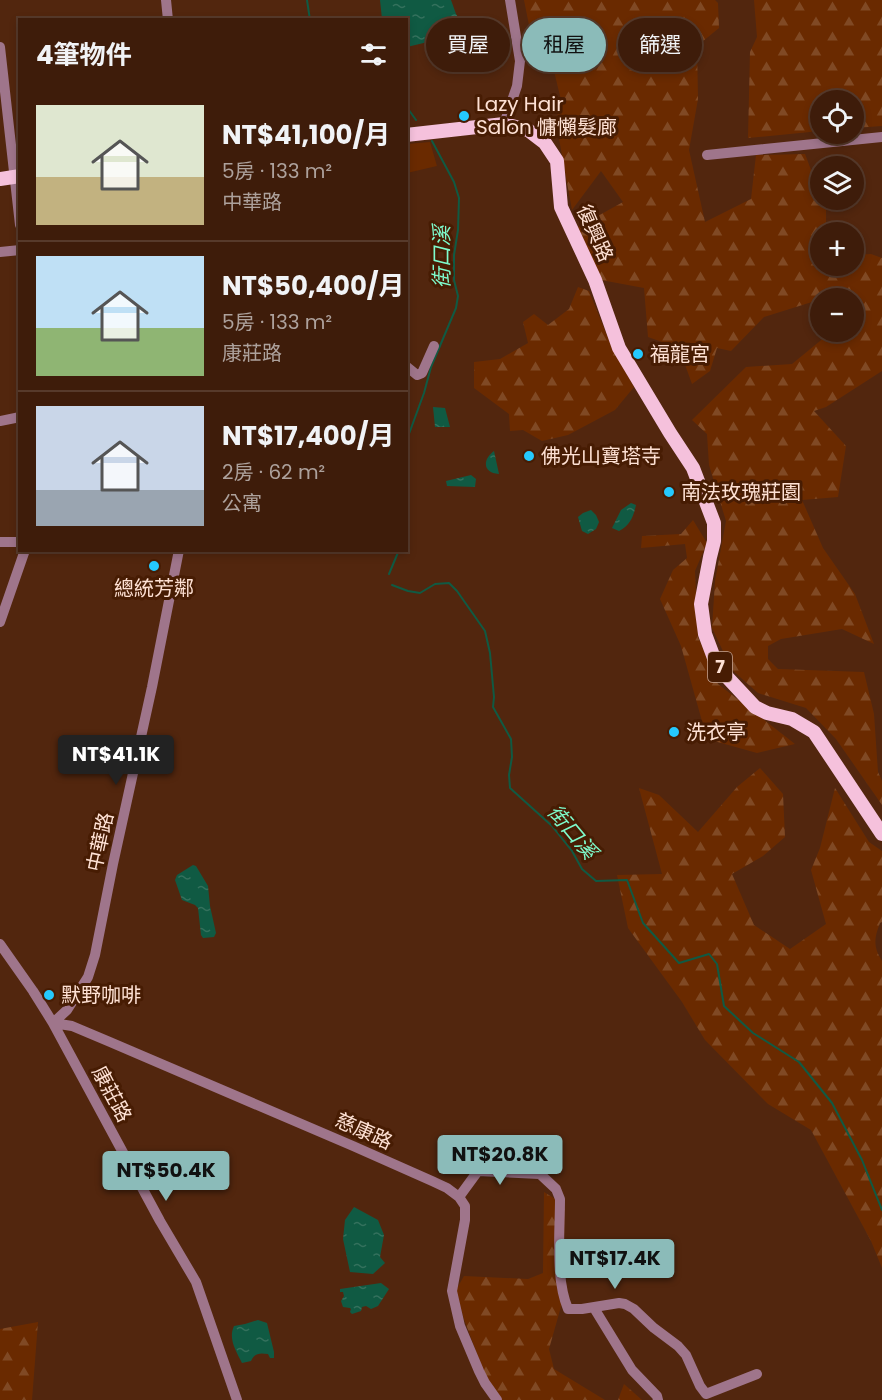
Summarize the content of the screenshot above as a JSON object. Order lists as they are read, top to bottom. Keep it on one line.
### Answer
{"streets":{"main road":["復興路","7"],"street":["中華路","康莊路","慈康路"]},"crossings":[["中華路","康莊路"],["中華路","慈康路"],["康莊路","慈康路"]],"water":["街口溪"],"places":["Lazy Hair Salon 慵懶髮廊","福龍宮","佛光山寶塔寺","南法玫瑰莊園","總統芳鄰","洗衣亭","默野咖啡"],"page":{"chip":["買屋","租屋","篩選"],"heading":"4筆物件","map_buttons":["+","−"],"list":[{"name":"NT$41,100/月","note":"5房 · 133 m² · 中華路"},{"name":"NT$50,400/月","note":"5房 · 133 m² · 康莊路"},{"name":"NT$17,400/月","note":"2房 · 62 m² · 公寓"}],"price":["NT$41.1K","NT$20.8K","NT$50.4K","NT$17.4K"]}}
